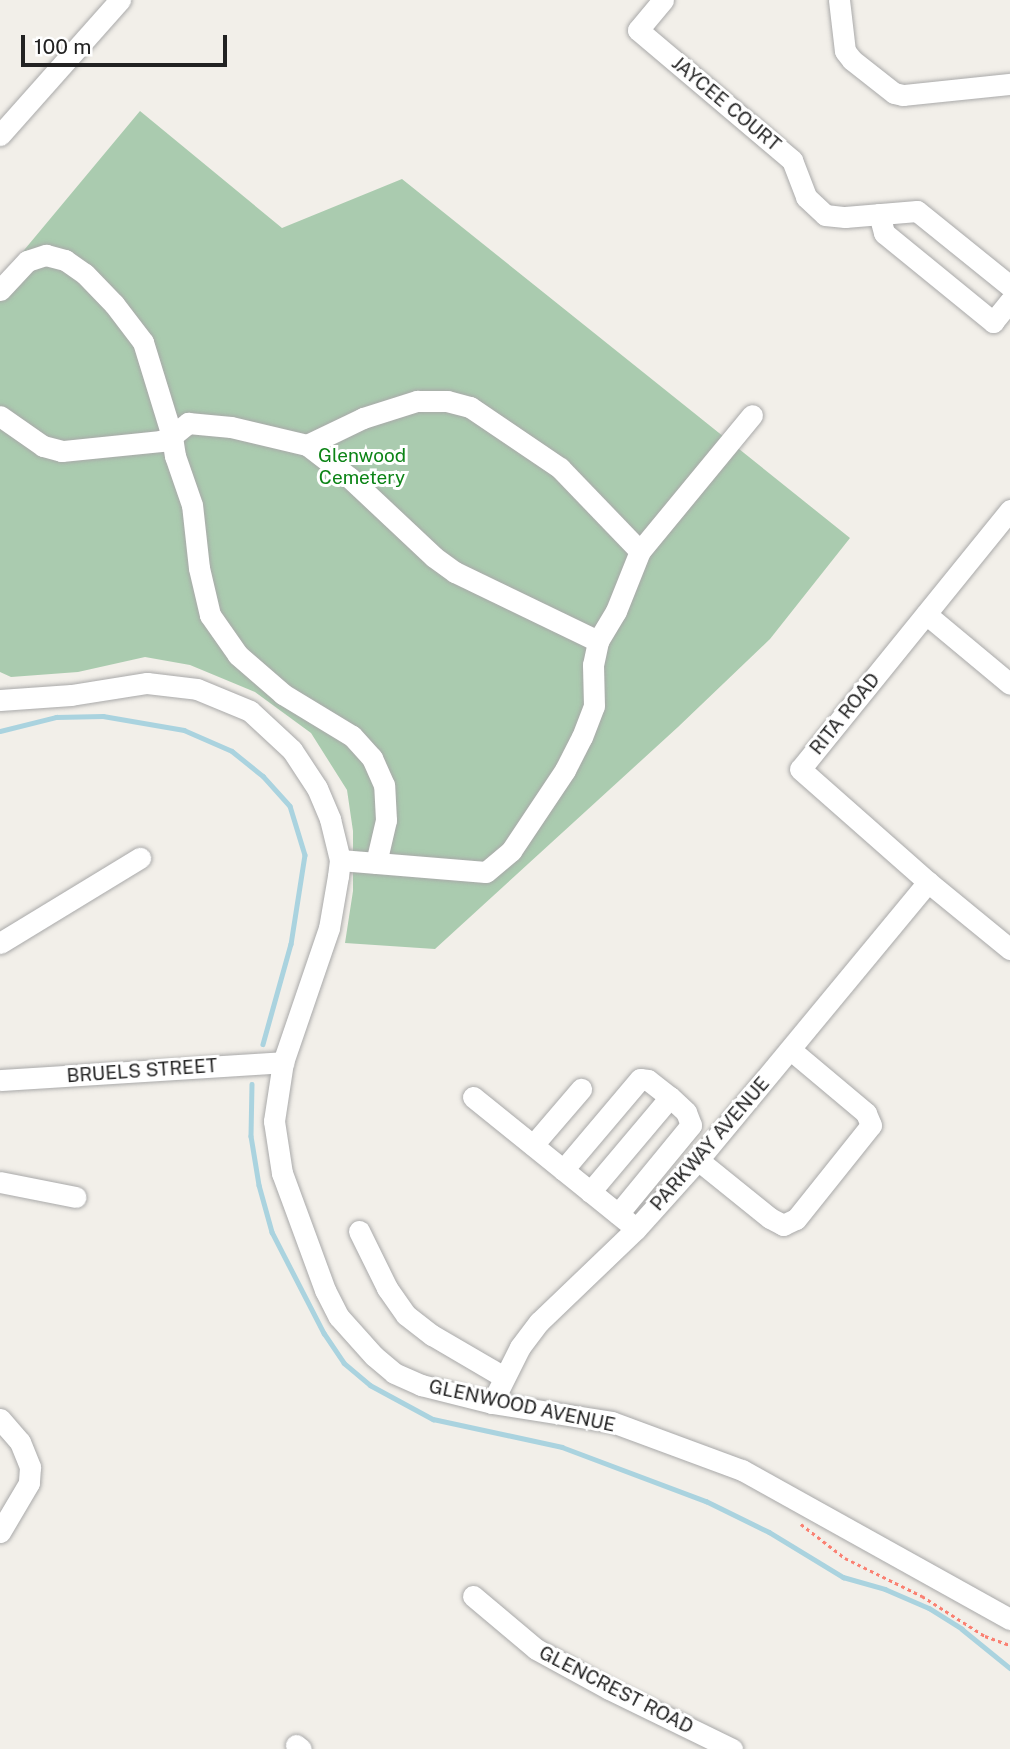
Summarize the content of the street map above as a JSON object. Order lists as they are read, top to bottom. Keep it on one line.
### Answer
{"streets":{"street":["JAYCEE COURT","RITA ROAD","BRUELS STREET","PARKWAY AVENUE","GLENWOOD AVENUE","GLENCREST ROAD"]},"crossings":[["RITA ROAD","PARKWAY AVENUE"],["BRUELS STREET","GLENWOOD AVENUE"],["PARKWAY AVENUE","GLENWOOD AVENUE"]],"parks":["Glenwood Cemetery"],"scale_bar":"100 m"}
